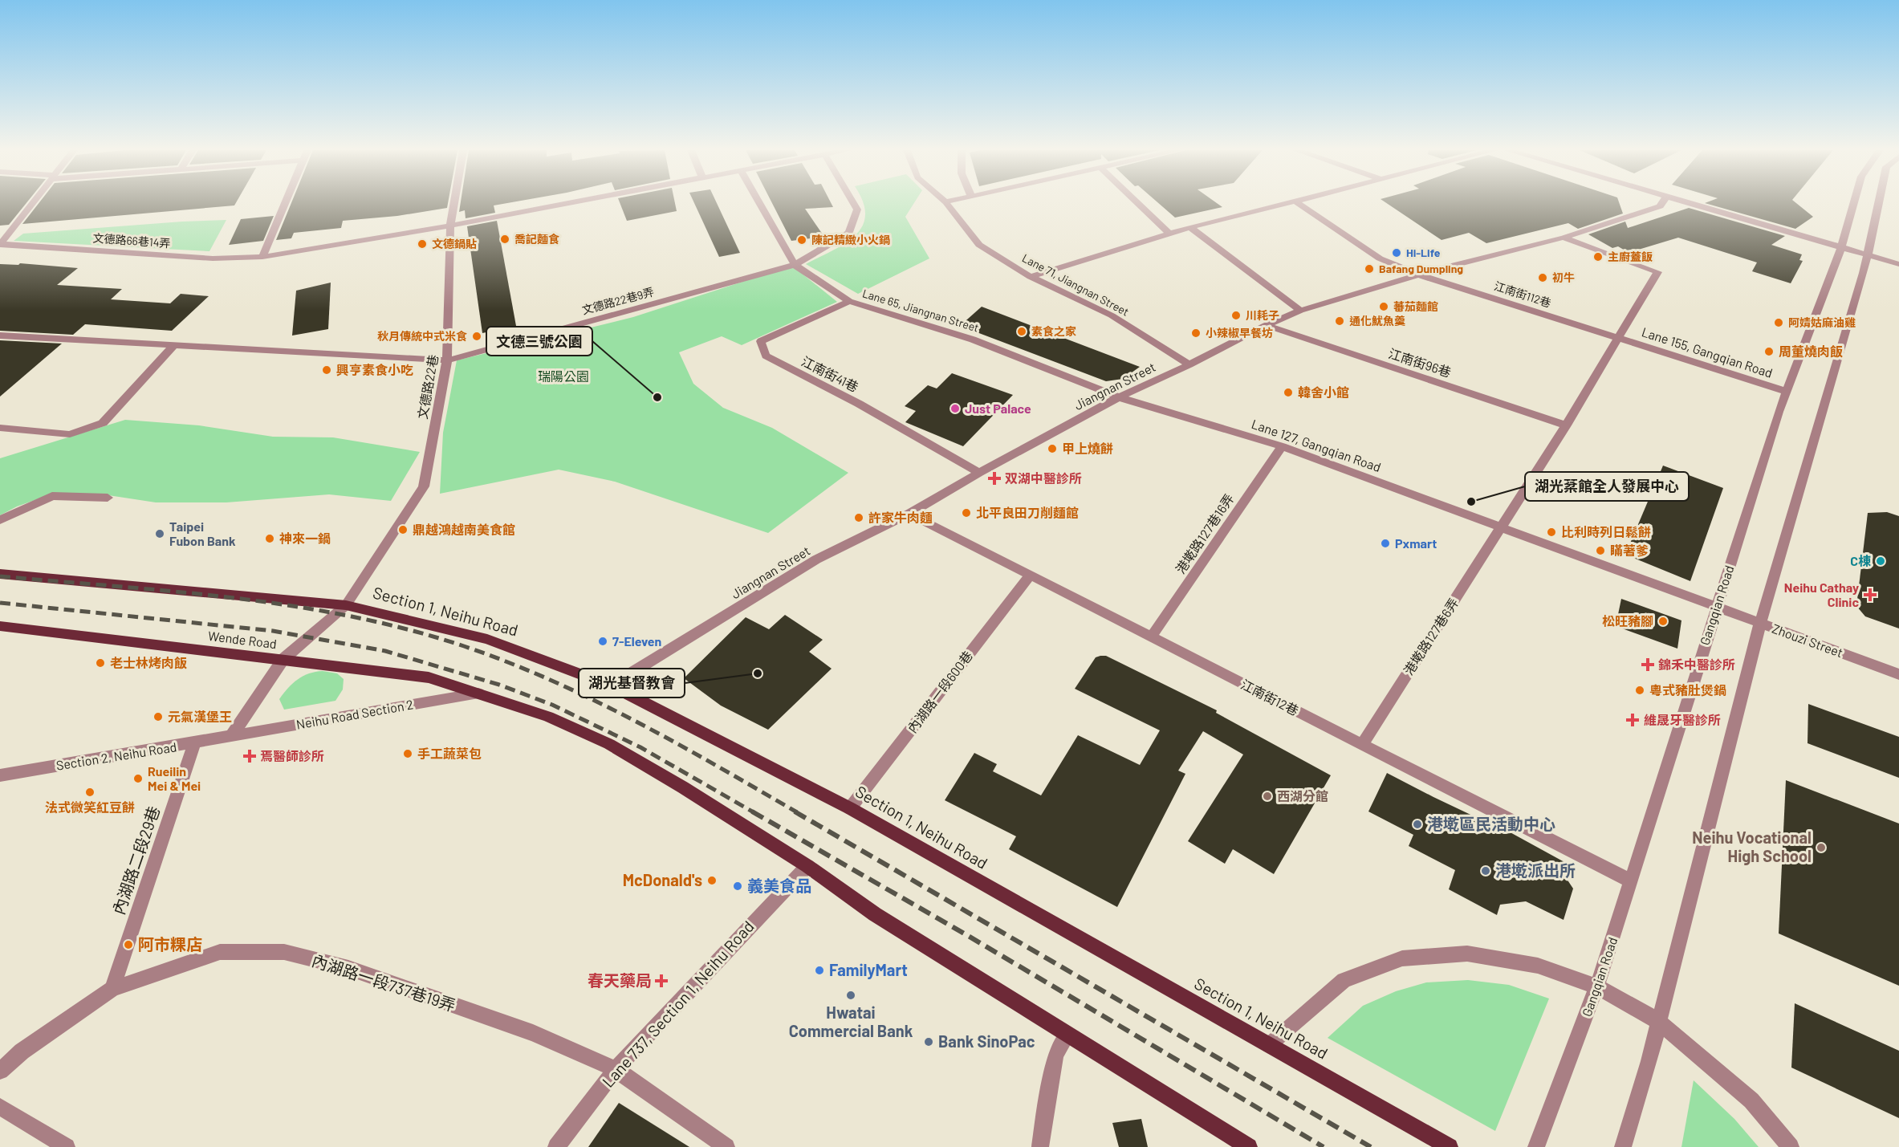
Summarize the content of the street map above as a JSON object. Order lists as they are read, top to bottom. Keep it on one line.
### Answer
{"streets":{"main road":["Section 1, Neihu Road","Wende Road"],"street":["文德路66巷14弄","Lane 71, Jiangnan Street","江南街112巷","文德路22巷9弄","Lane 65, Jiangnan Street","Lane 155, Gangqian Road","江南街96巷","江南街41巷","Jiangnan Street","文德路22巷","Lane 127, Gangqian Road","港墘路127巷16弄","Gangqian Road","港墘路127巷6弄","Zhouzi Street","內湖路一段600巷","江南街12巷","Neihu Road Section 2","Section 2, Neihu Road","內湖路二段29巷","內湖路一段737巷19弄","Lane 737, Section 1, Neihu Road"]},"crossings":[["文德路66巷14弄","文德路22巷"],["Lane 71, Jiangnan Street","Jiangnan Street"],["江南街112巷","Lane 155, Gangqian Road"],["江南街112巷","Jiangnan Street"],["文德路22巷9弄","Lane 65, Jiangnan Street"],["文德路22巷9弄","文德路22巷"],["Lane 65, Jiangnan Street","江南街41巷"],["Lane 65, Jiangnan Street","Jiangnan Street"],["Lane 65, Jiangnan Street","Lane 127, Gangqian Road"],["Lane 155, Gangqian Road","Gangqian Road"],["江南街96巷","Jiangnan Street"],["江南街41巷","Jiangnan Street"],["Jiangnan Street","Lane 127, Gangqian Road"],["Jiangnan Street","Section 1, Neihu Road"],["Jiangnan Street","江南街12巷"],["文德路22巷","Section 1, Neihu Road"],["文德路22巷","Wende Road"],["文德路22巷","Neihu Road Section 2"],["文德路22巷","Section 2, Neihu Road"],["Lane 127, Gangqian Road","港墘路127巷16弄"],["Lane 127, Gangqian Road","Gangqian Road"],["Lane 127, Gangqian Road","港墘路127巷6弄"],["Lane 127, Gangqian Road","Zhouzi Street"],["港墘路127巷16弄","江南街12巷"],["Gangqian Road","Zhouzi Street"],["Gangqian Road","江南街12巷"],["Section 1, Neihu Road","內湖路一段600巷"],["港墘路127巷6弄","江南街12巷"],["Wende Road","Neihu Road Section 2"],["內湖路一段600巷","江南街12巷"],["Neihu Road Section 2","Section 2, Neihu Road"],["Section 2, Neihu Road","內湖路二段29巷"],["內湖路二段29巷","內湖路一段737巷19弄"],["內湖路一段737巷19弄","Lane 737, Section 1, Neihu Road"]],"parks":["瑞陽公園"],"places":{"other":["喬記麵食","陳記精緻小火鍋","文德鍋貼","Hi-Life","主廚蓋飯","Bafang Dumpling","初牛","蕃茄麵館","川耗子","通化魷魚羹","阿婧姑麻油雞","素食之家","小辣椒早餐坊","秋月傳統中式米食","周董燒肉飯","興亨素食小吃","韓舍小館","文德三號公園","Just Palace","甲上燒餅","湖光棻館全人發展中心","北平良田刀削麵館","許家牛肉麵","鼎越鴻越南美食館","比利時列日鬆餅","Taipei Fubon Bank","神來一鍋","Pxmart","瞞著爹","C棟","松旺豬腳","7-Eleven","老士林烤肉飯","湖光基督教會","粵式豬肚煲鍋","元氣漢堡王","手工蔬菜包","Rueilin Mei & Mei","法式微笑紅豆餅","西湖分館","港墘區民活動中心","Neihu Vocational High School","港墘派出所","McDonald's","義美食品","阿市粿店","FamilyMart","Hwatai Commercial Bank","Bank SinoPac"],"health":["双湖中醫診所","Neihu Cathay Clinic","錦禾中醫診所","維晟牙醫診所","焉醫師診所","春天藥局"]}}
